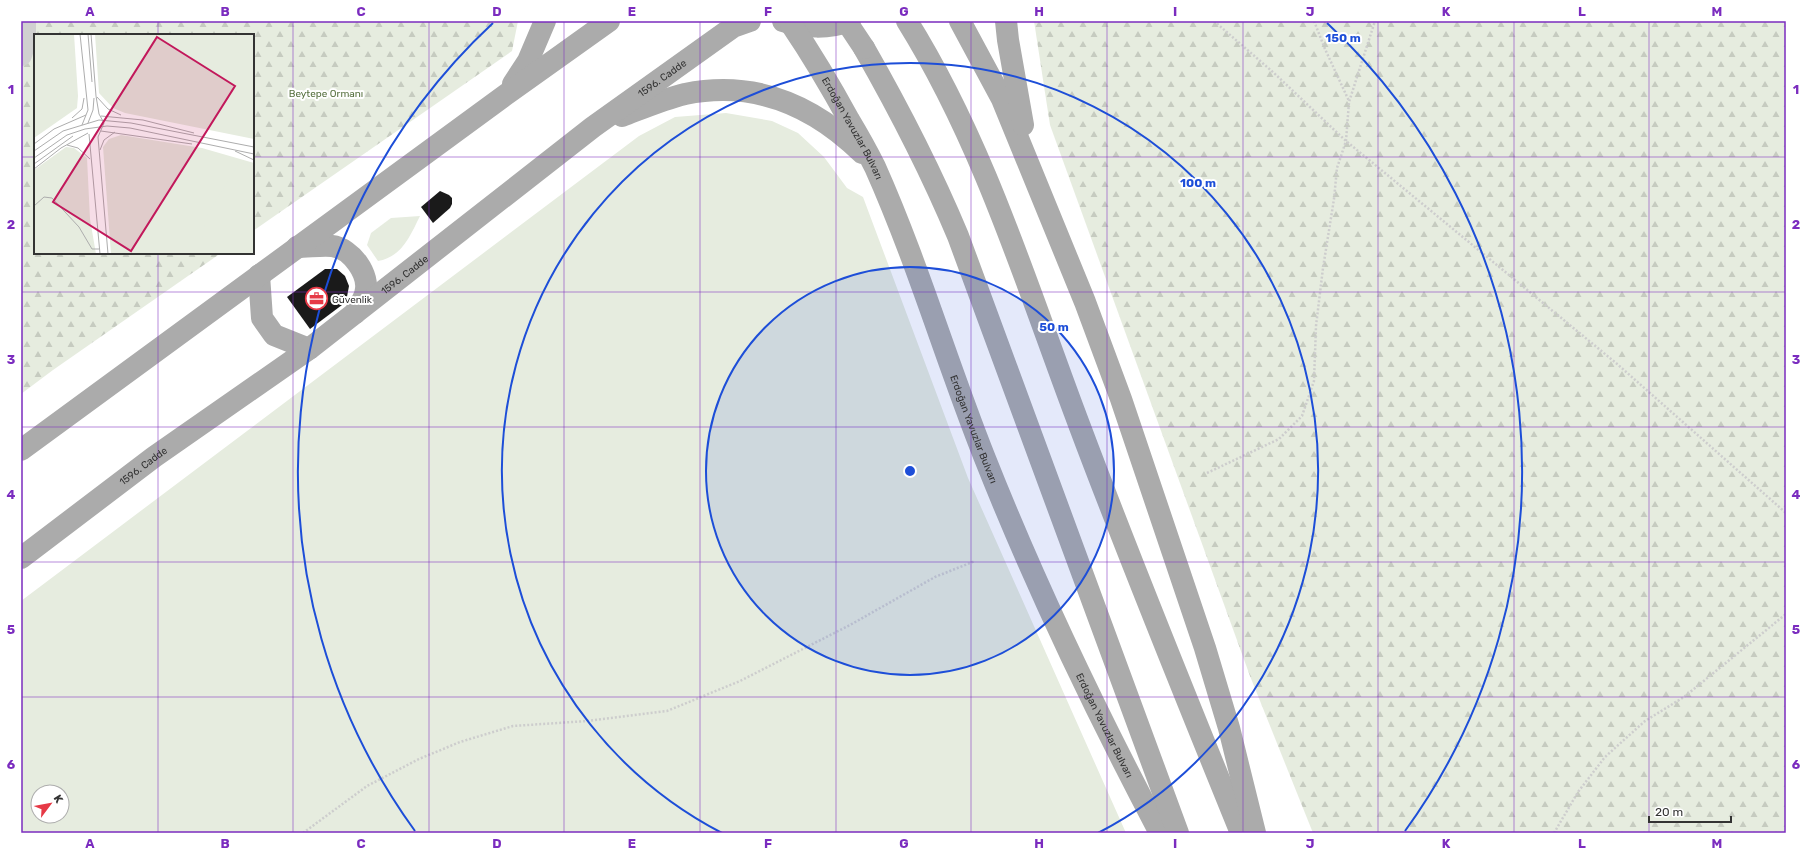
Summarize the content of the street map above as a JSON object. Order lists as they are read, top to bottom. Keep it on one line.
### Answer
{"streets":{"main road":["1596. Cadde","Erdoğan Yavuzlar Bulvarı"]},"parks":["Beytepe Ormanı"],"places":{"office":["Güvenlik"]},"scale_bar":"20 m","north":"top right","grid":{"columns":["A","B","C","D","E","F","G","H","I","J","K","L","M"],"rows":["1","2","3","4","5","6"]},"rings":["150 m","100 m","50 m"]}
